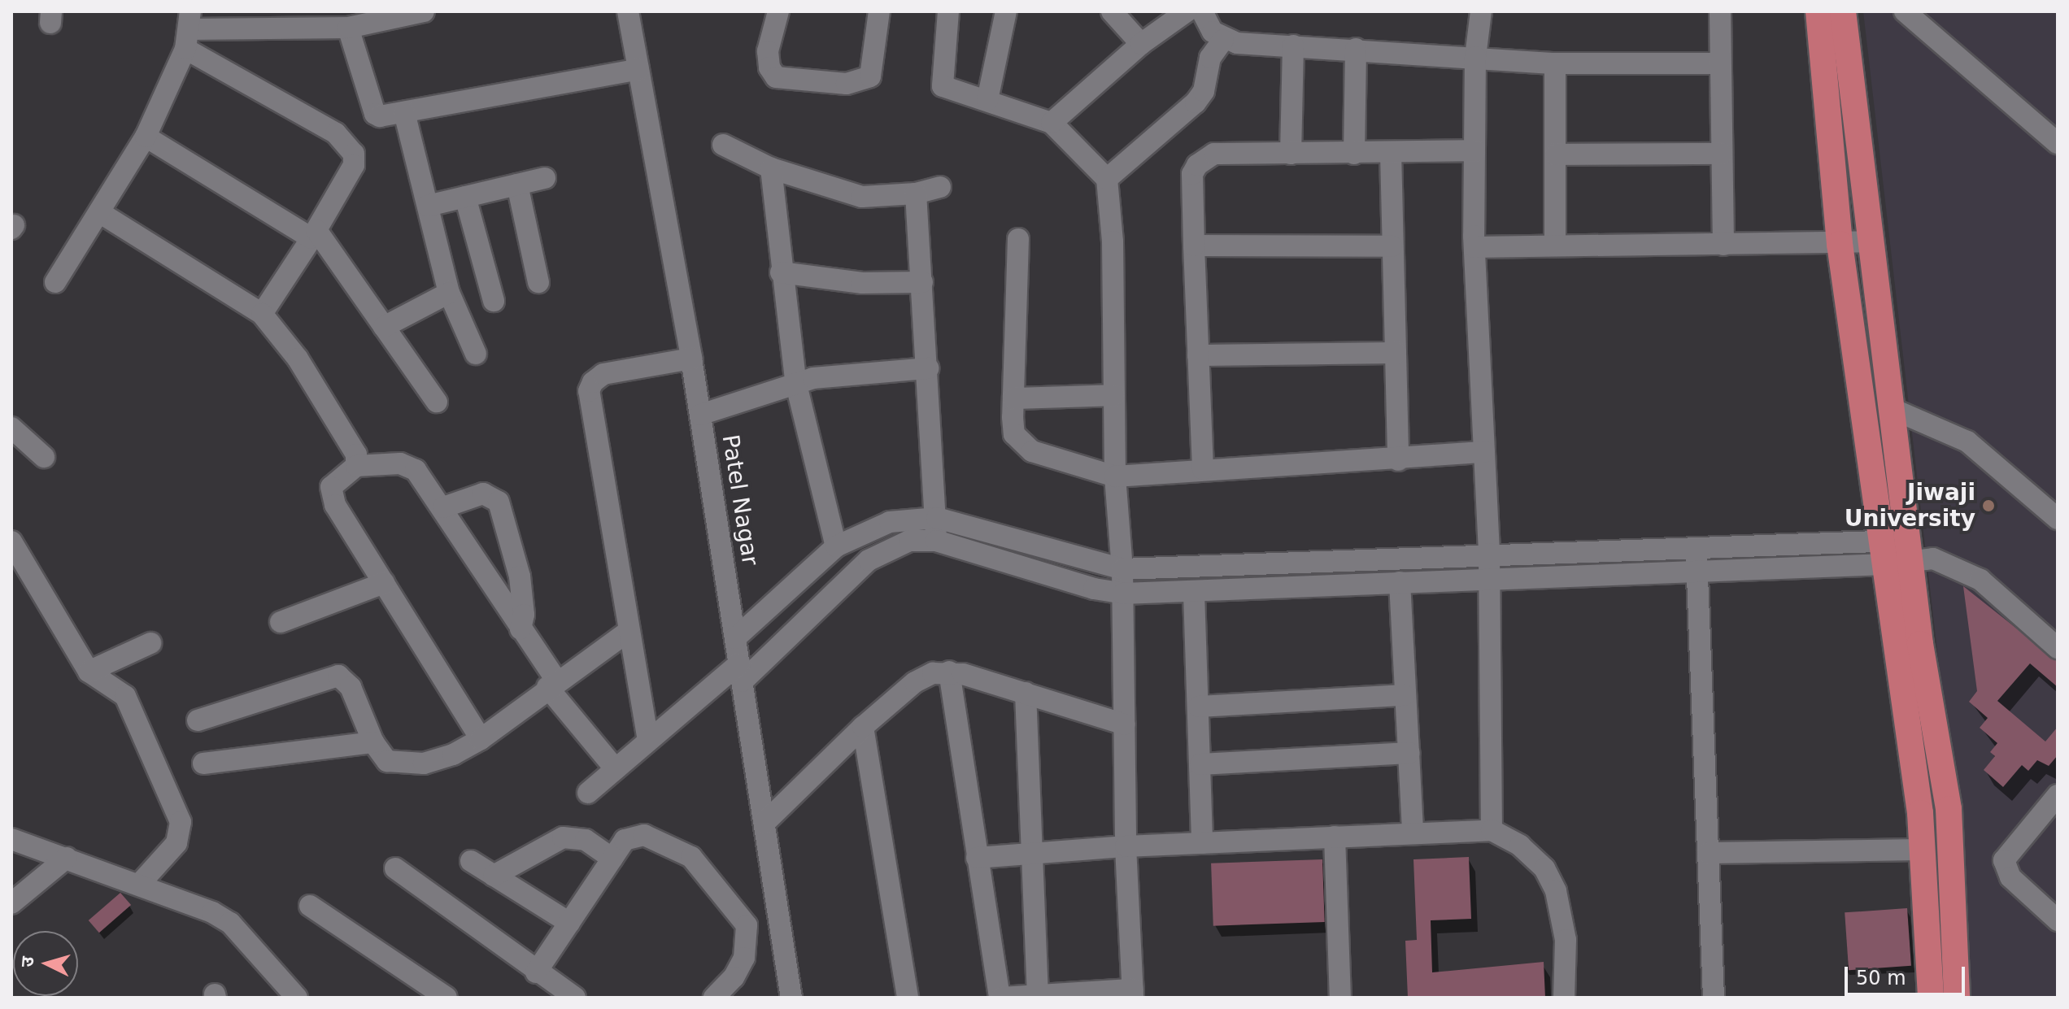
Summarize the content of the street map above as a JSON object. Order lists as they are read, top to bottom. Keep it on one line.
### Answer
{"streets":{"street":["Patel Nagar"]},"places":["Jiwaji University"],"scale_bar":"50 m","north":"left"}
